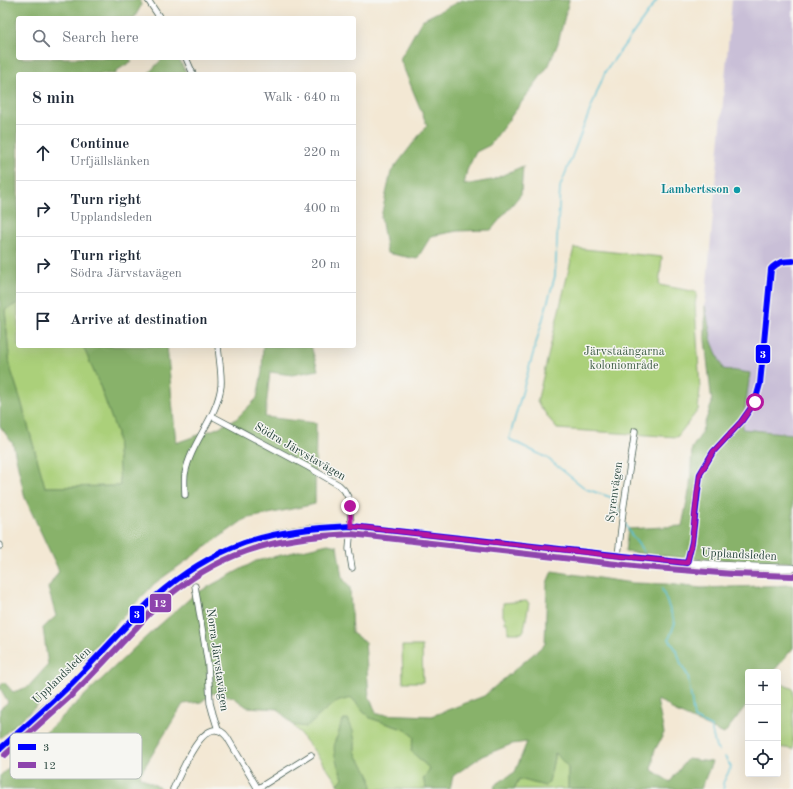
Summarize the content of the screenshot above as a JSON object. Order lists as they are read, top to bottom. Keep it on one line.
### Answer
{"streets":{"street":["Södra Järvstavägen","Syrenvägen","Upplandsleden","Norra Järvstavägen"]},"crossings":[["Södra Järvstavägen","Upplandsleden"],["Syrenvägen","Upplandsleden"]],"parks":["Järvstaängarna koloniområde"],"places":["Lambertsson"],"lines":["transit line 3","transit line 12"],"legend":["3","12"],"page":{"search":"Search here","heading":["8 min","Walk · 640 m"],"list":[["Continue","Urfjällslänken","220 m"],["Turn right","Upplandsleden","400 m"],["Turn right","Södra Järvstavägen","20 m"],"Arrive at destination"],"map_buttons":["+","−"]}}
